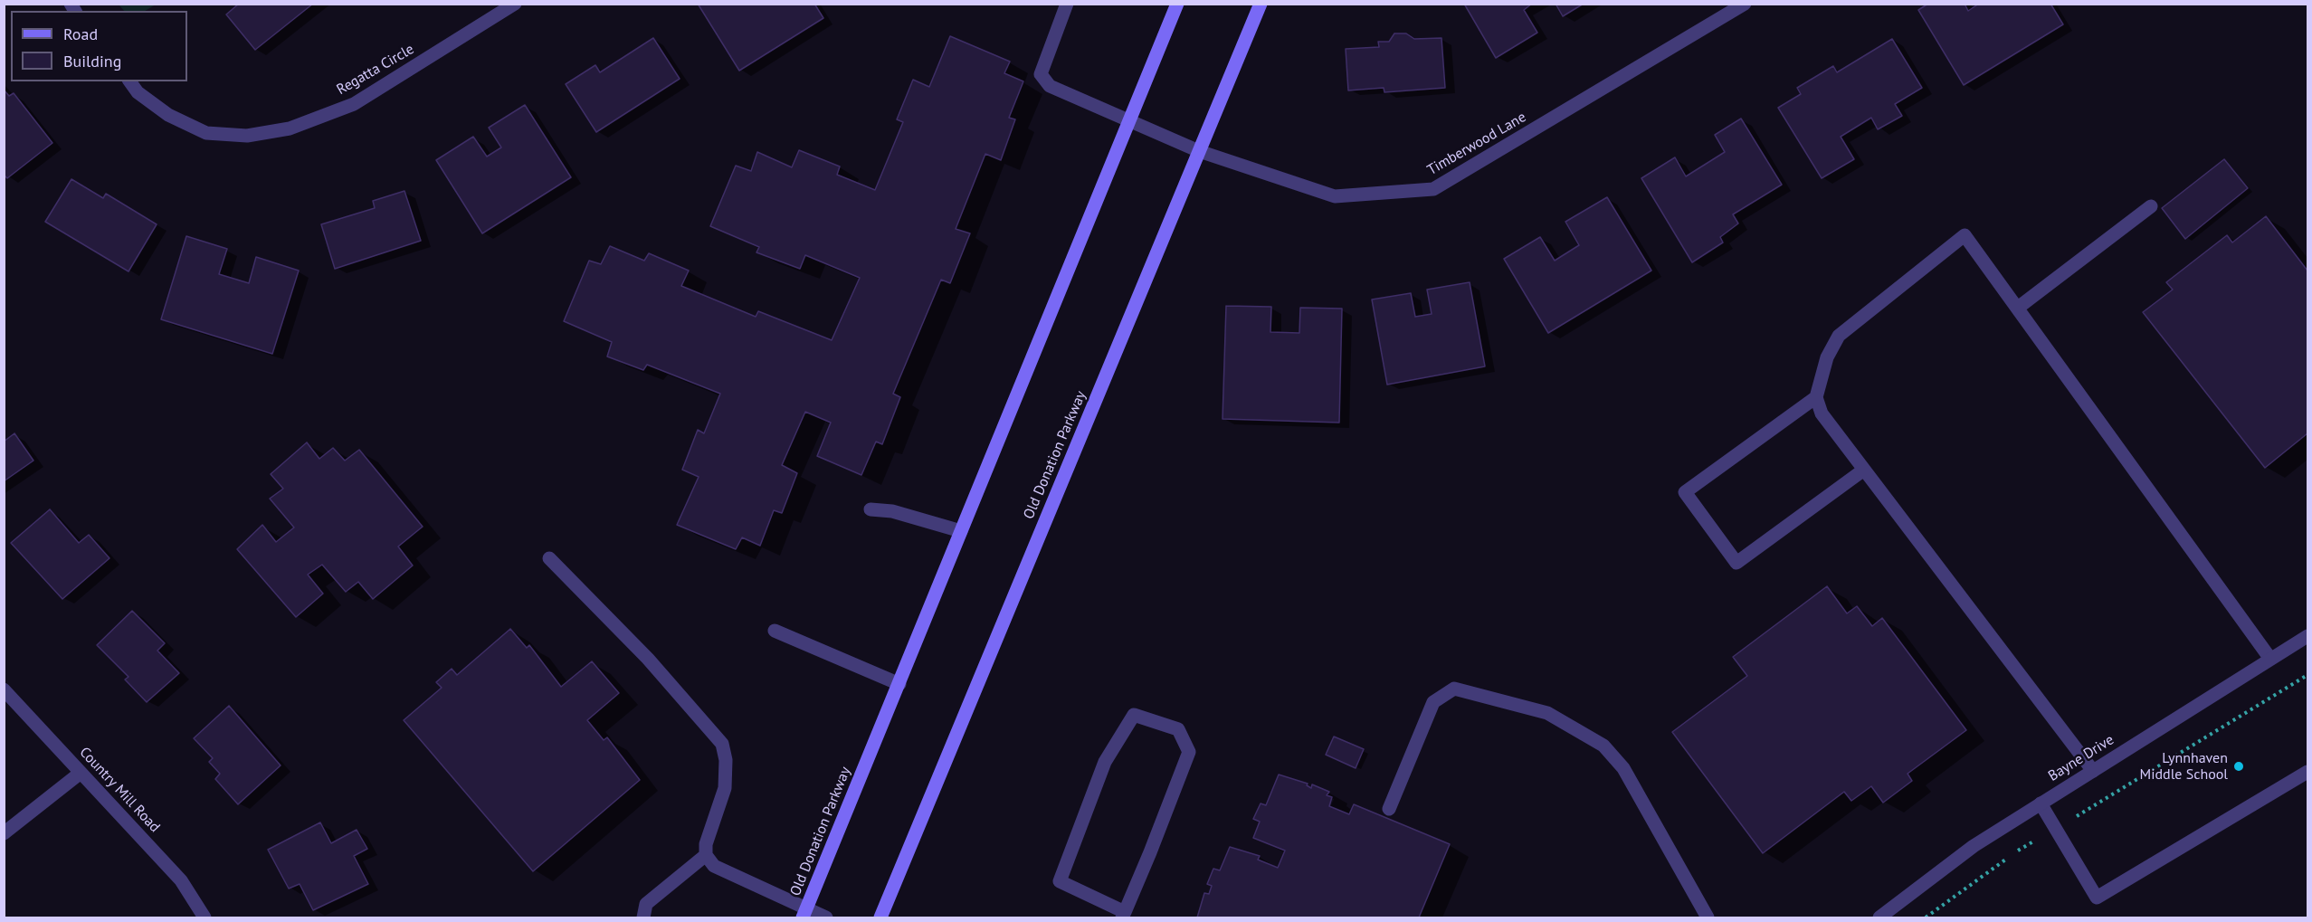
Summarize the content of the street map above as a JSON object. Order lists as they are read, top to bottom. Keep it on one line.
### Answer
{"streets":{"street":["Regatta Circle","Timberwood Lane","Old Donation Parkway","Bayne Drive","Country Mill Road"]},"crossings":[["Timberwood Lane","Old Donation Parkway"]],"places":["Lynnhaven Middle School"],"legend":["Road","Building"]}
